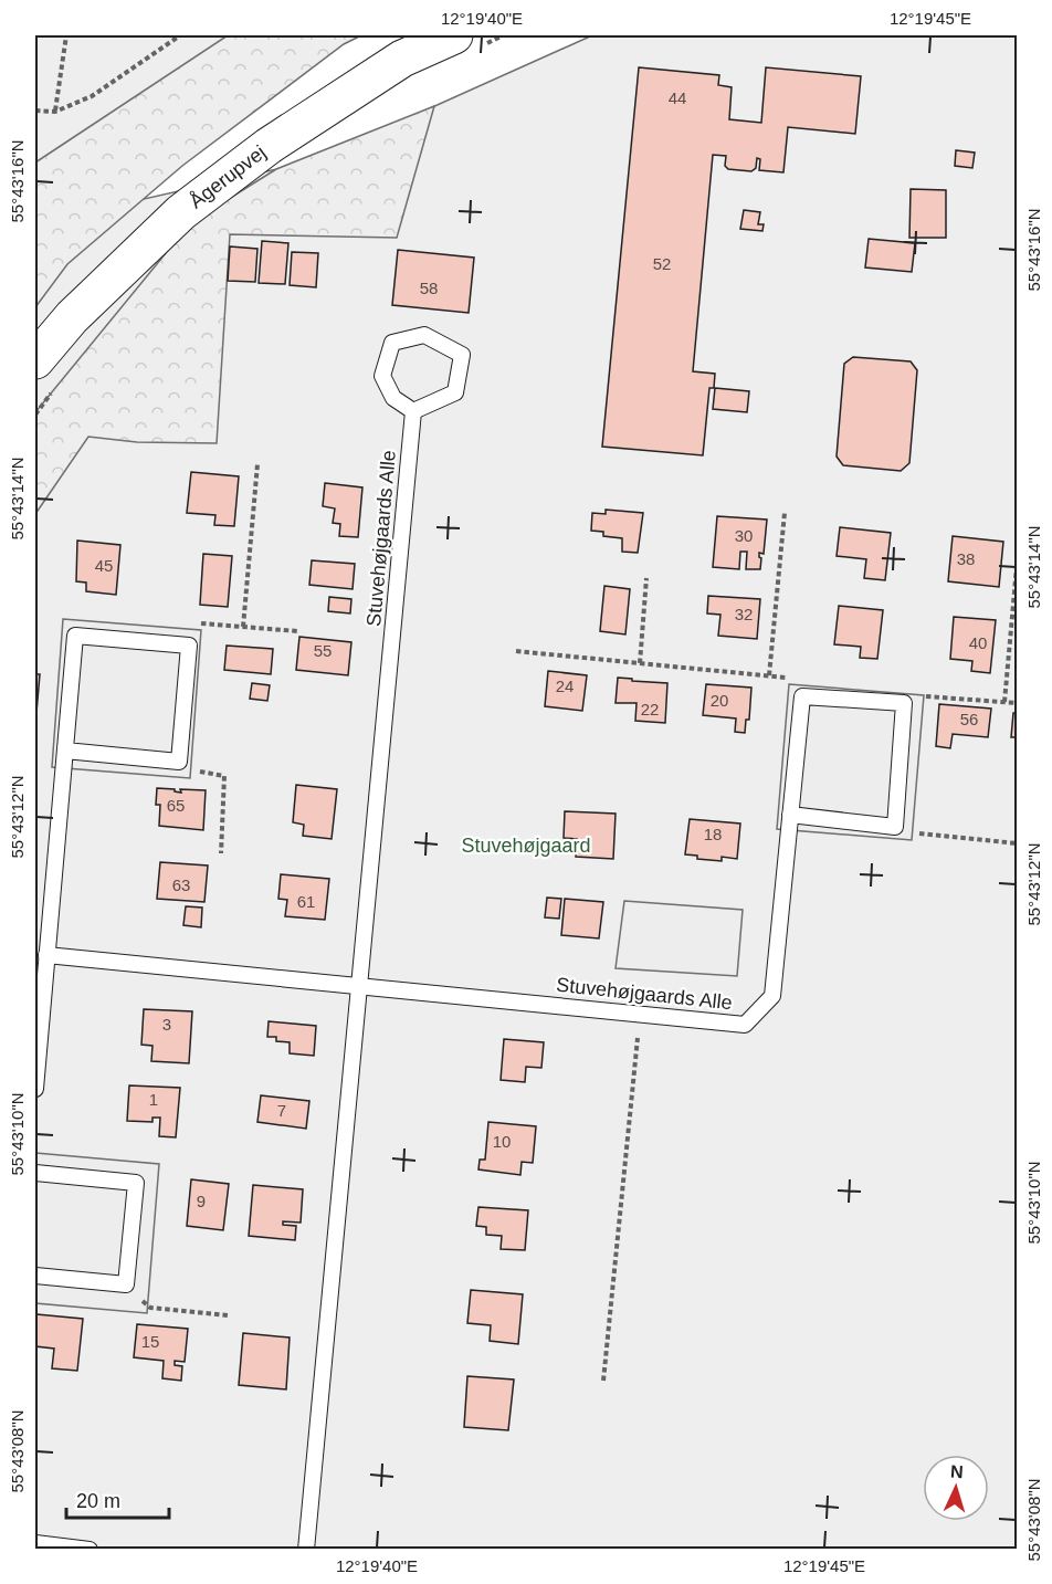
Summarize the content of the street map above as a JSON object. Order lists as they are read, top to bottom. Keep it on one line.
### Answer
{"streets":{"street":["Ågerupvej"],"lane":["Stuvehøjgaards Alle"]},"parks":["Stuvehøjgaard"],"house_numbers":["44","52","58","30","38","45","32","40","55","24","20","22","56","65","18","63","61","3","1","7","10","9","15"],"scale_bar":"20 m","north":"top","coordinates":["12°19'40\"E","12°19'45\"E","55°43'16\"N","55°43'14\"N","55°43'12\"N","55°43'10\"N","55°43'08\"N"]}
